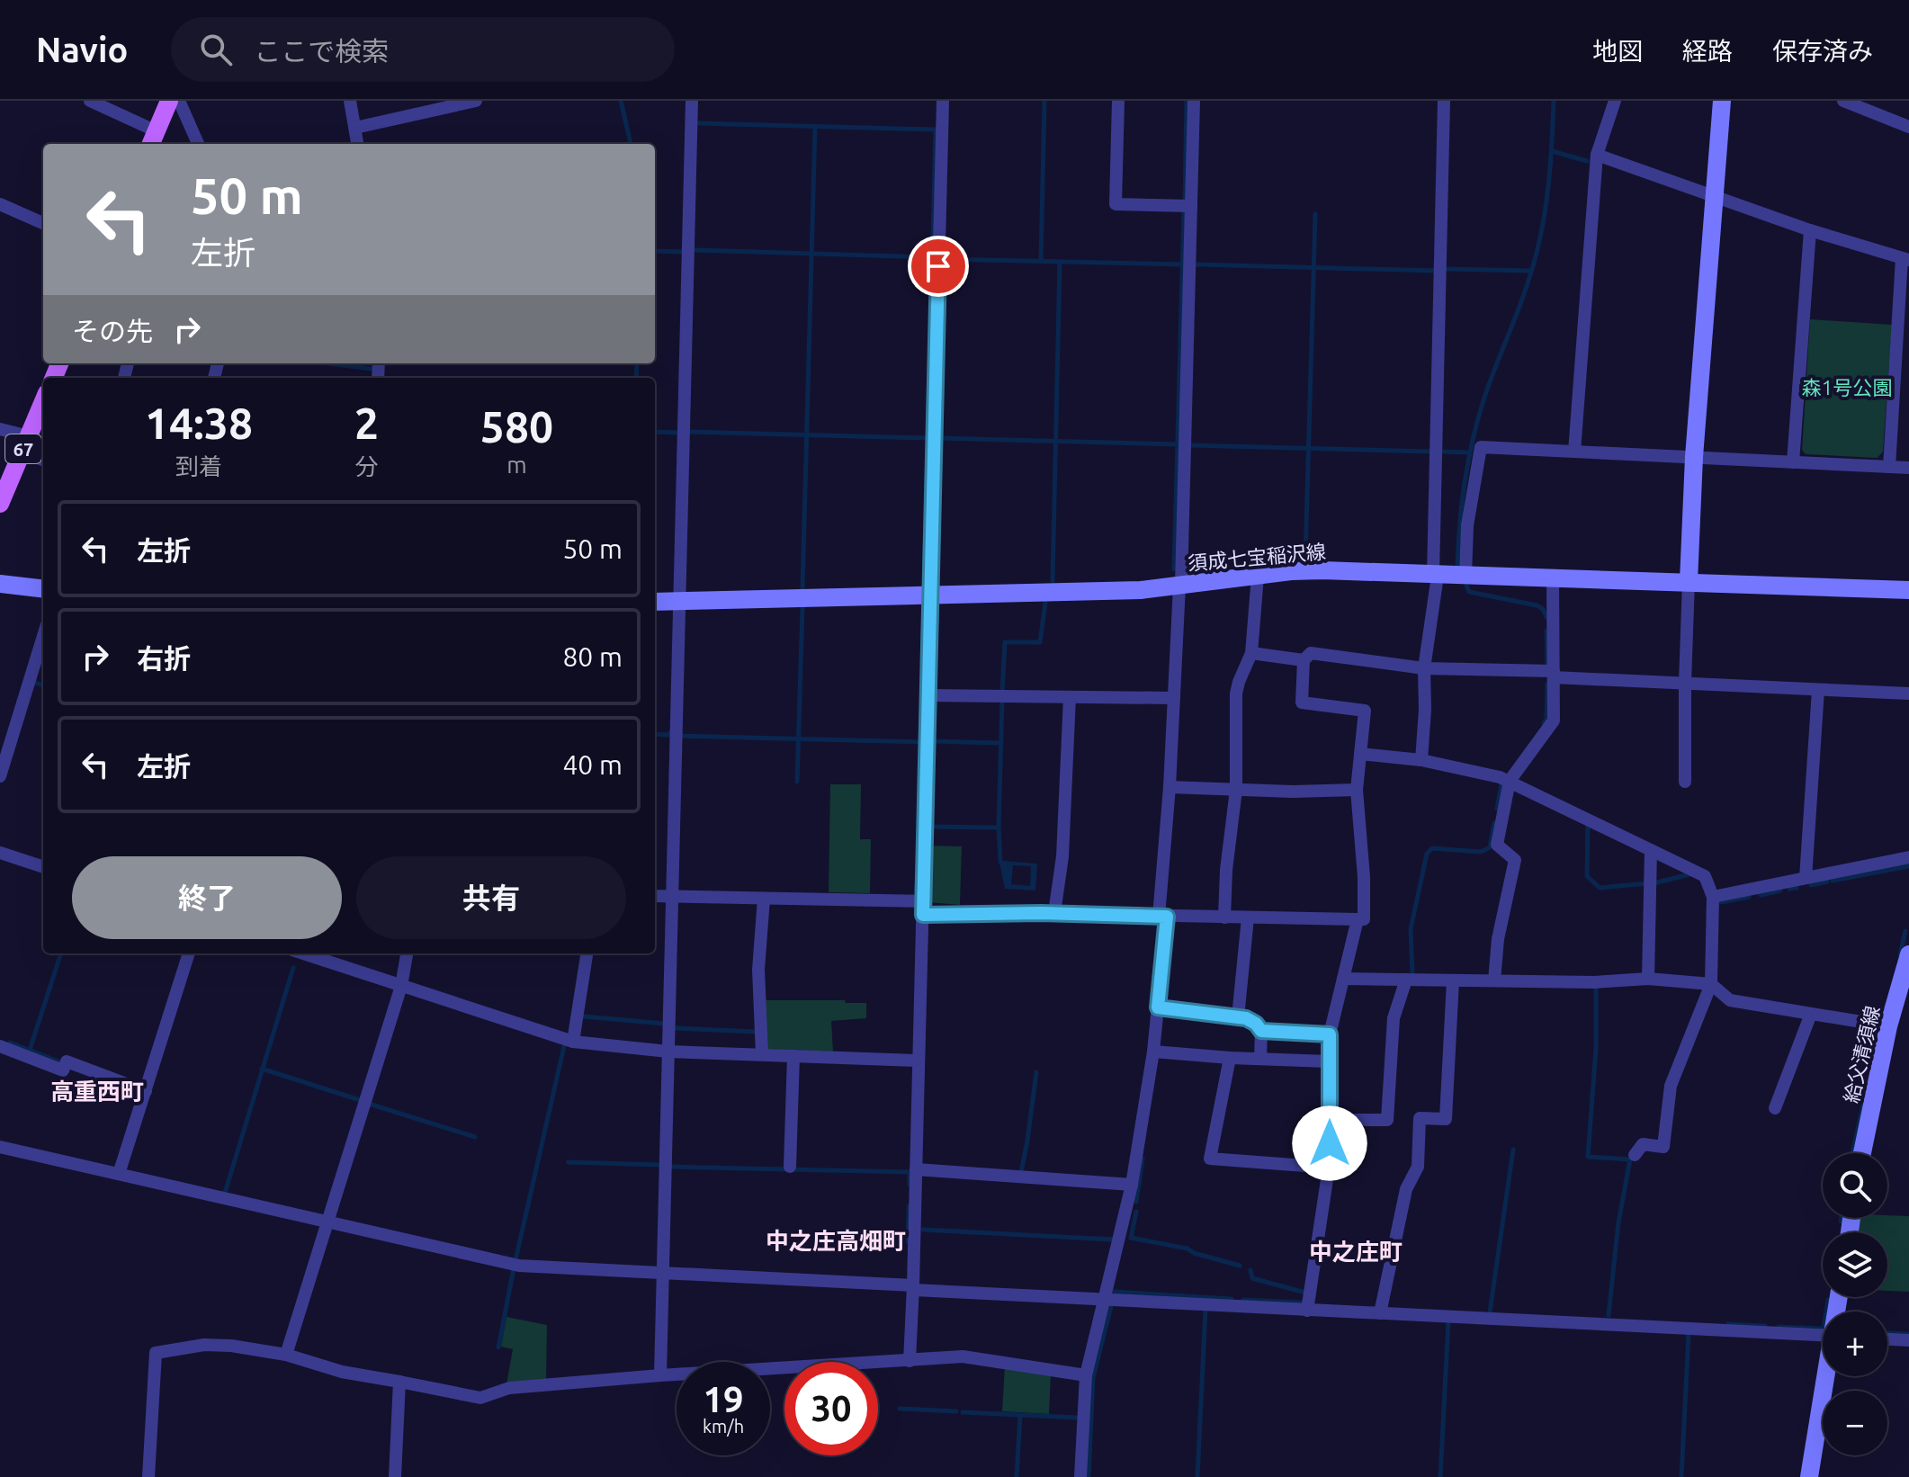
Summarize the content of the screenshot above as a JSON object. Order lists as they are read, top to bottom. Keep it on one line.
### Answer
{"streets":{"main road":["67","須成七宝稲沢線","給父清須線"]},"districts":["高重西町","中之庄高畑町","中之庄町"],"parks":["森1号公園"],"page":{"header":"Navio","search":"ここで検索","nav":["地図","経路","保存済み"],"turn":["50 m","左折"],"then":"その先","eta":["14:38","到着","2","分","580","m"],"list":[{"name":"左折","value":"50 m"},{"name":"右折","value":"80 m"},{"name":"左折","value":"40 m"}],"buttons":["終了","共有"],"map_buttons":["+","−"],"speed":"19 km/h","limit":"30"}}
